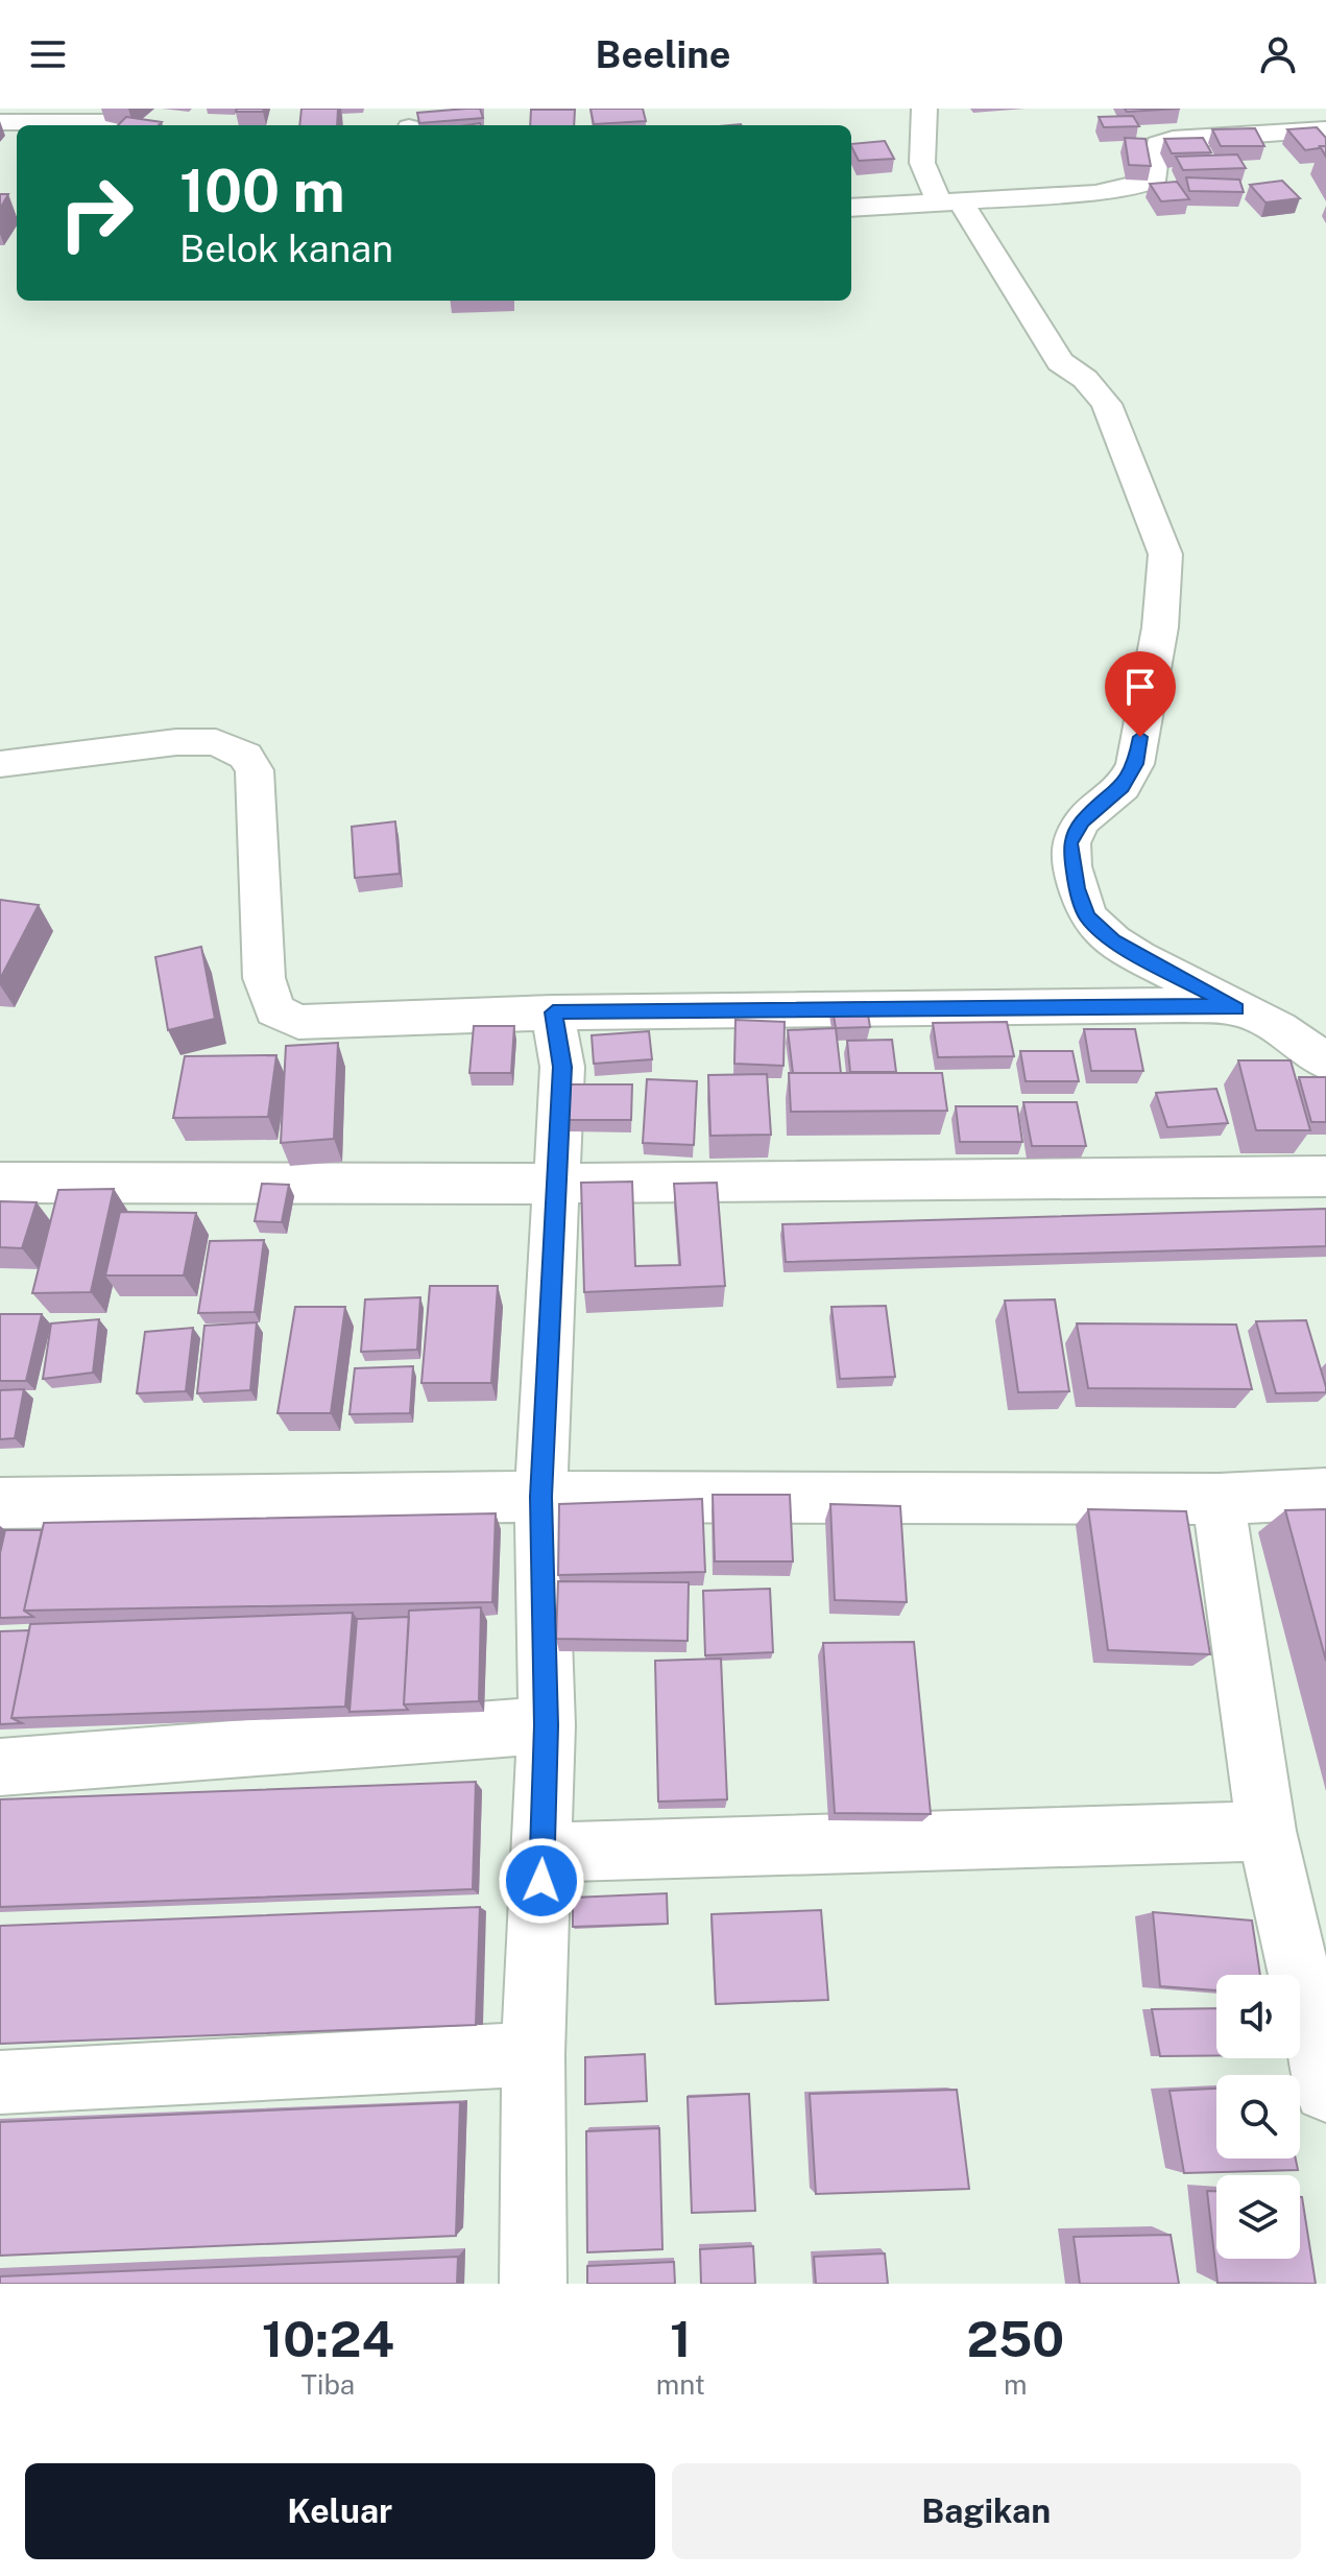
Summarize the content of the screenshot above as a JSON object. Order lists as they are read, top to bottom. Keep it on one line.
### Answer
{"page":{"header":"Beeline","turn":["100 m","Belok kanan"],"eta":["10:24","Tiba","1","mnt","250","m"],"buttons":["Keluar","Bagikan"]}}
